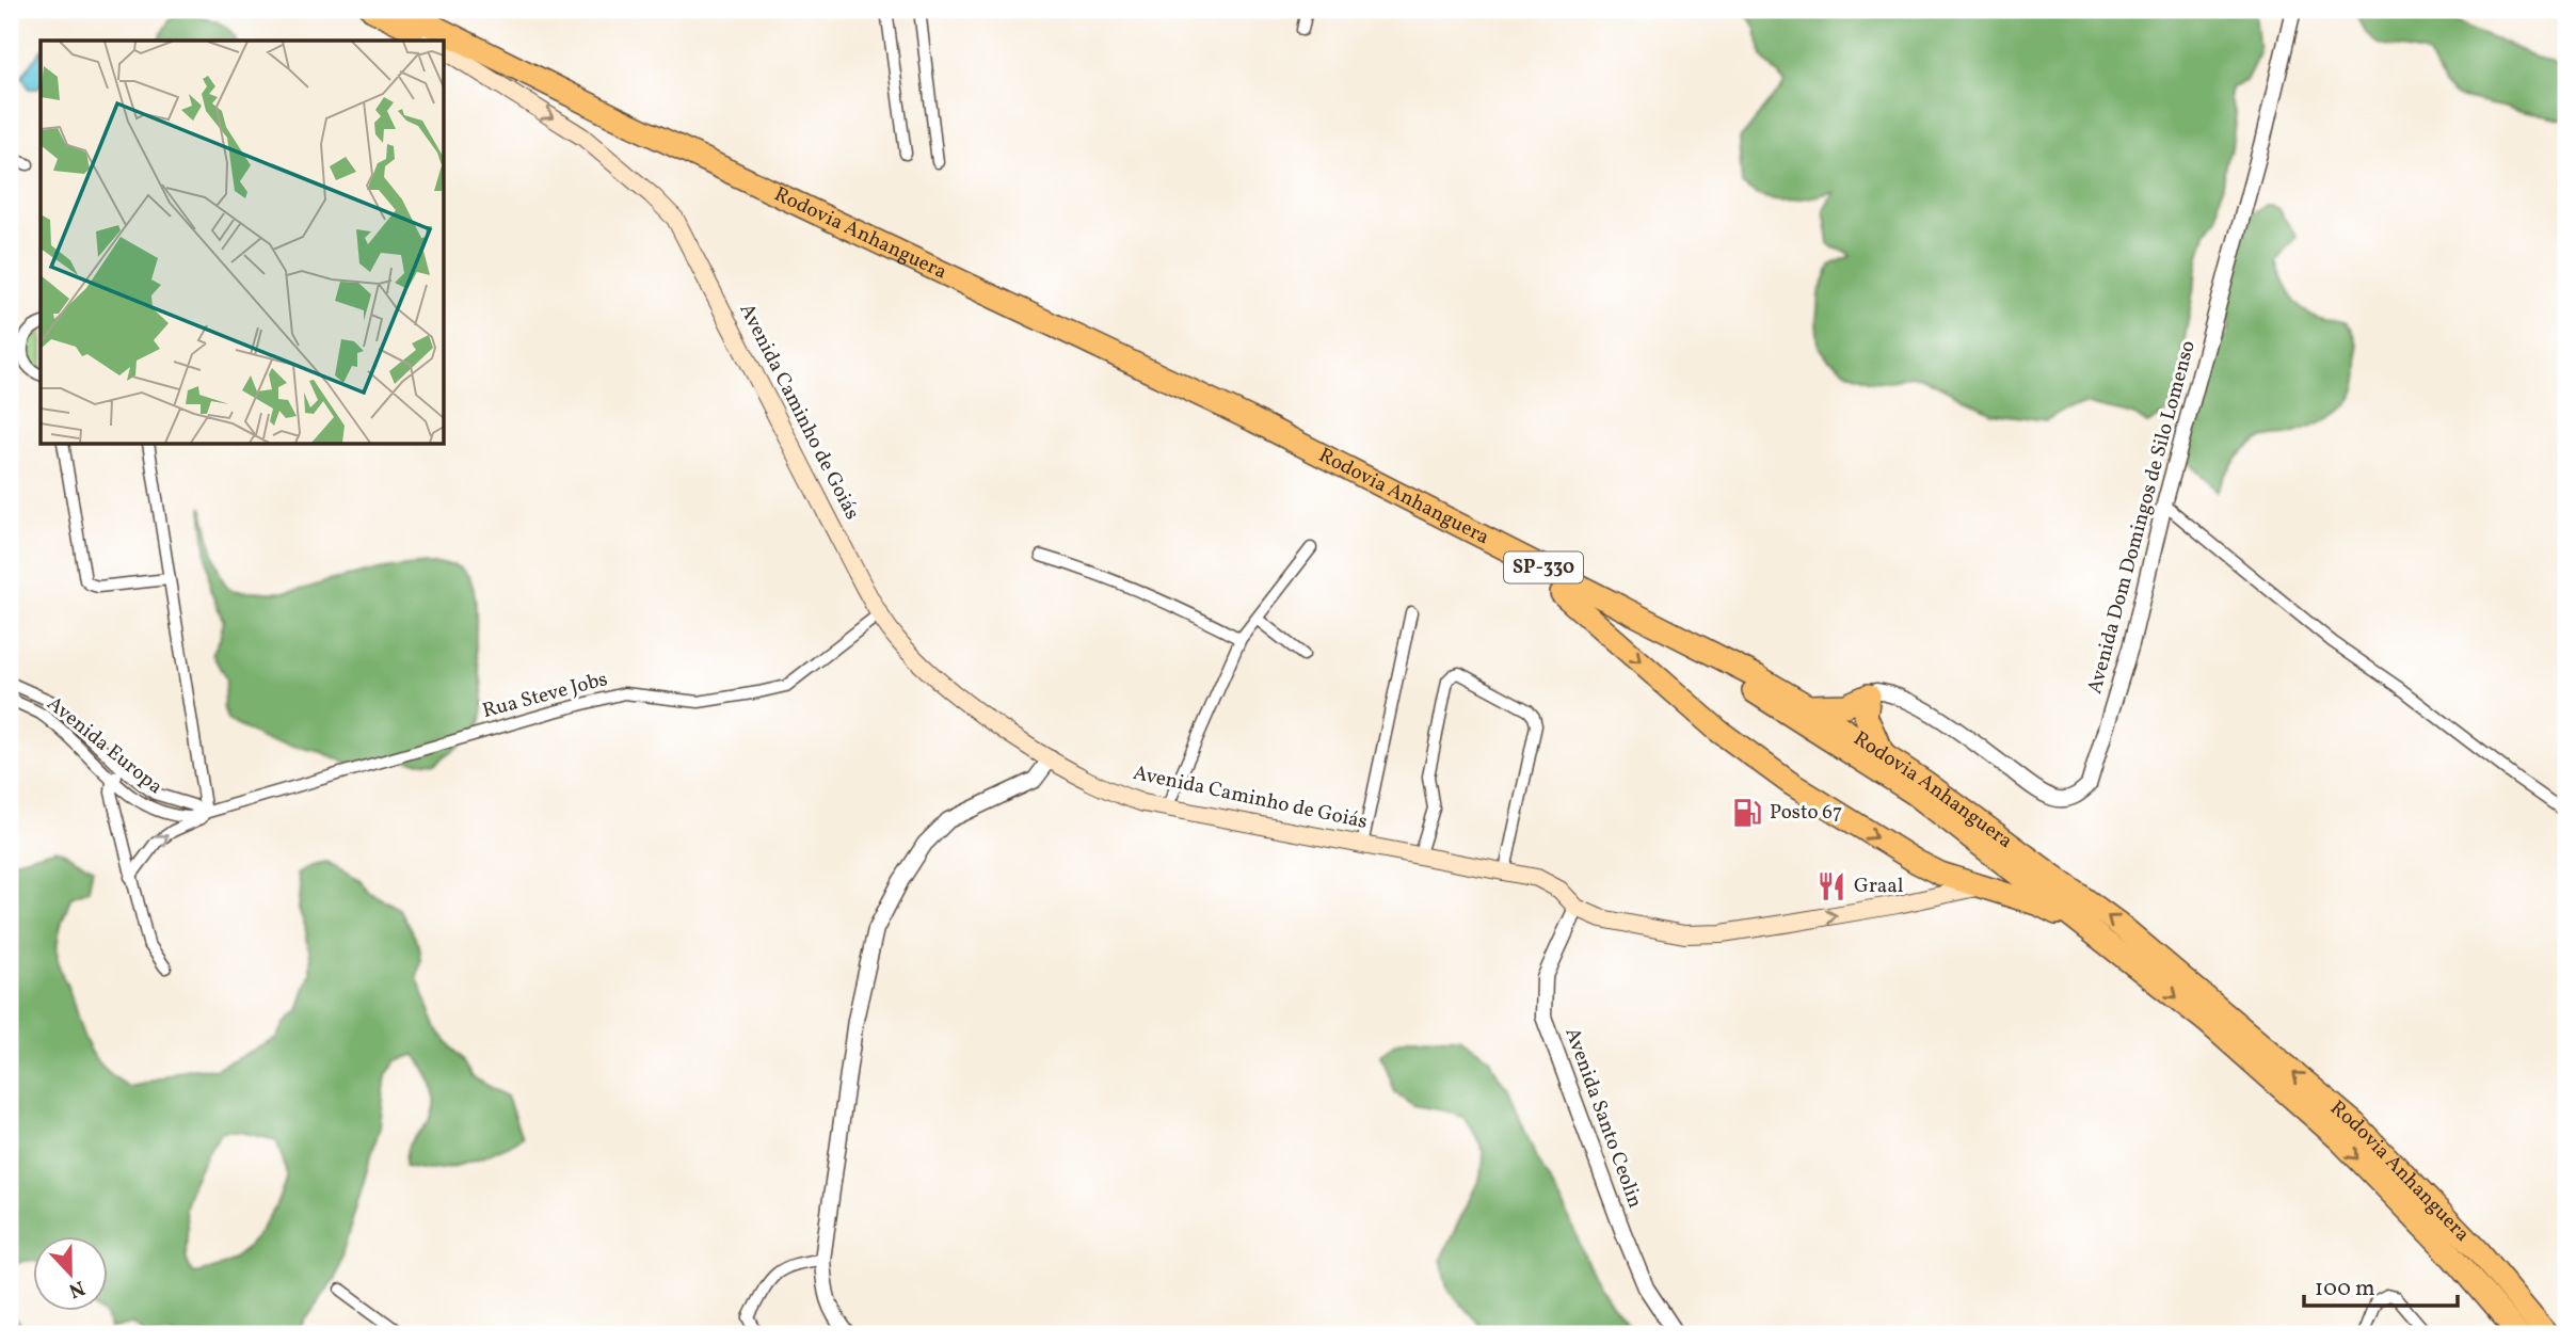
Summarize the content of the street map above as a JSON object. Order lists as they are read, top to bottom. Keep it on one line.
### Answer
{"streets":{"highway":["Rodovia Anhanguera","SP-330"],"main road":["Avenida Caminho de Goiás"],"street":["Avenida Dom Domingos de Silo Lomenso","Rua Steve Jobs","Avenida Europa","Avenida Santo Ceolin"]},"crossings":[["Avenida Caminho de Goiás","Rua Steve Jobs"],["Avenida Caminho de Goiás","Avenida Santo Ceolin"],["Rua Steve Jobs","Avenida Europa"]],"one_way":["Avenida Caminho de Goiás"],"places":{"fuel station":["Posto 67"],"restaurant":["Graal"]},"scale_bar":"100 m","north":"bottom"}
